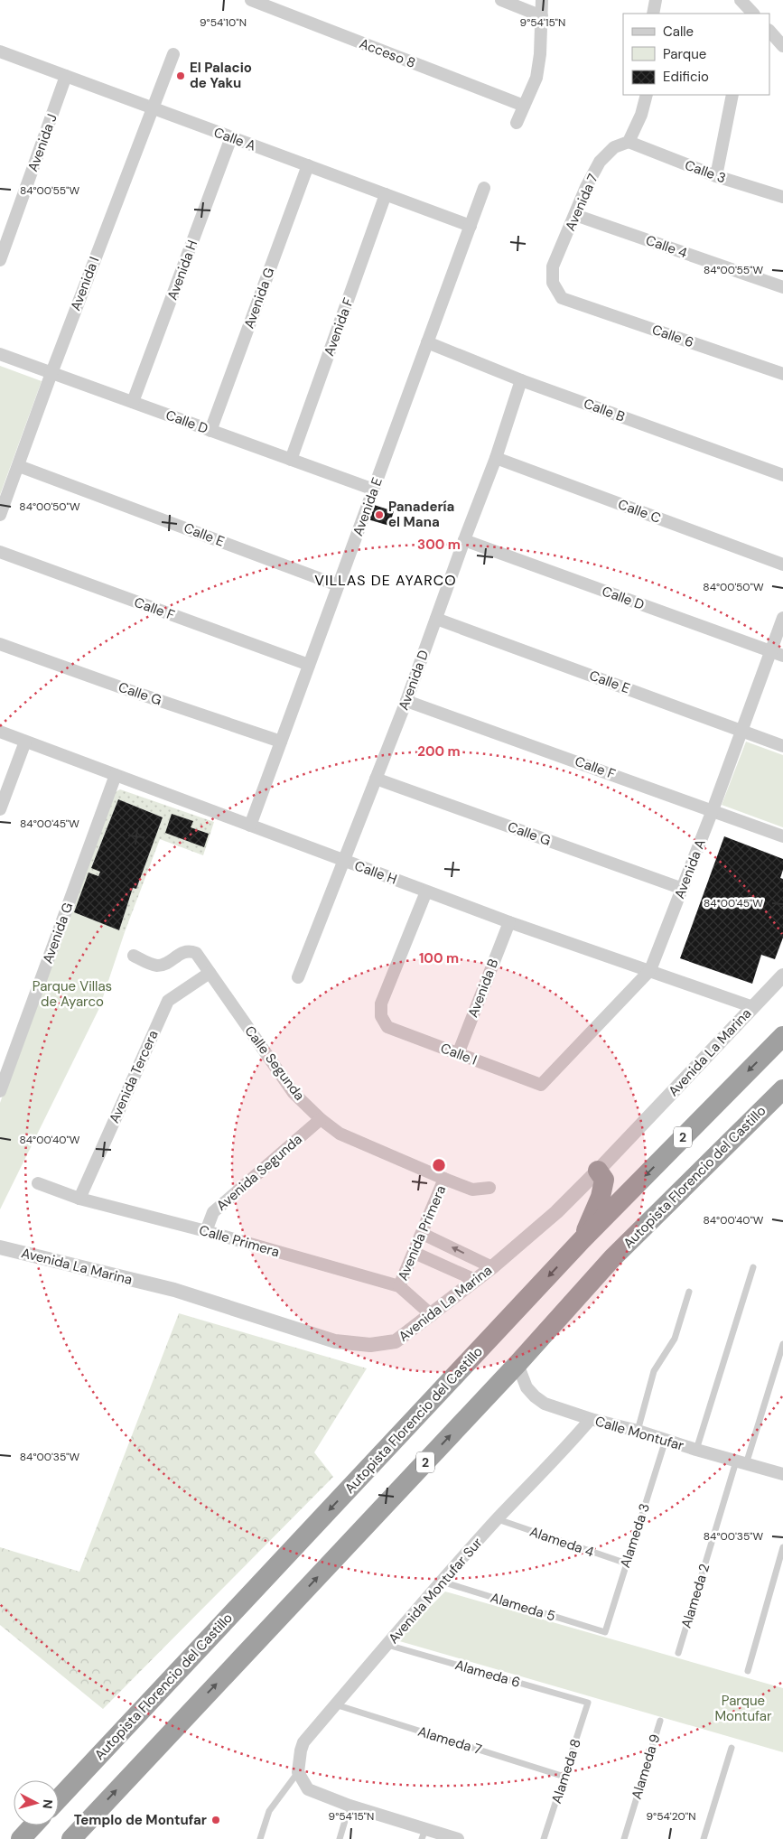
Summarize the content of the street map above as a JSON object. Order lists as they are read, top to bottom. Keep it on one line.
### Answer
{"streets":{"highway":["2","Autopista Florencio del Castillo"],"street":["Acceso 8","Calle A","Avenida J","Calle 3","Avenida 7","Calle 4","Avenida H","Avenida I","Avenida G","Avenida F","Calle 6","Calle B","Calle D","Avenida E","Calle C","Calle E","Calle F","Avenida D","Calle G","Avenida A","Calle H","Avenida B","Avenida La Marina","Calle I","Calle Segunda","Avenida Tercera","Avenida Segunda","Avenida Primera","Calle Primera","Calle Montufar","Avenida Montufar Sur"],"lane":["Alameda 3","Alameda 4","Alameda 2","Alameda 5","Alameda 6","Alameda 7","Alameda 9","Alameda 8"]},"crossings":[["Calle A","Avenida J"],["Calle A","Avenida H"],["Calle A","Avenida I"],["Calle A","Avenida G"],["Calle A","Avenida F"],["Calle A","Avenida E"],["Calle 3","Avenida 7"],["Avenida 7","Calle 4"],["Avenida 7","Calle 6"],["Avenida H","Calle D"],["Avenida I","Calle D"],["Avenida I","Calle E"],["Avenida G","Calle D"],["Avenida G","Calle H"],["Avenida F","Calle D"],["Calle B","Avenida E"],["Calle B","Avenida D"],["Calle D","Avenida E"],["Calle D","Avenida D"],["Calle D","Avenida A"],["Avenida E","Calle E"],["Avenida E","Calle F"],["Avenida E","Calle G"],["Avenida E","Calle H"],["Calle C","Avenida D"],["Calle E","Avenida D"],["Calle E","Avenida A"],["Calle F","Avenida D"],["Calle F","Avenida A"],["Avenida D","Calle G"],["Avenida D","Calle H"],["Calle G","Avenida A"],["Avenida A","Calle H"],["Avenida A","Calle I"],["Calle H","Avenida B"],["Calle H","Avenida La Marina"],["Calle H","Calle I"],["Avenida B","Calle I"],["Avenida La Marina","Calle Primera"],["Calle Segunda","Avenida Tercera"],["Calle Segunda","Avenida Segunda"],["Calle Segunda","Avenida Primera"],["Avenida Tercera","Calle Primera"],["Avenida Segunda","Calle Primera"],["Autopista Florencio del Castillo","Calle Montufar"],["Avenida Primera","Calle Primera"],["Calle Montufar","Alameda 3"],["Calle Montufar","Avenida Montufar Sur"],["Calle Montufar","Alameda 2"],["Alameda 3","Alameda 4"],["Alameda 3","Alameda 5"],["Alameda 4","Avenida Montufar Sur"],["Avenida Montufar Sur","Alameda 5"],["Avenida Montufar Sur","Alameda 6"],["Avenida Montufar Sur","Alameda 7"],["Alameda 6","Alameda 8"],["Alameda 7","Alameda 8"]],"districts":["VILLAS DE AYARCO"],"parks":["Parque Villas de Ayarco","Parque Montufar"],"places":["El Palacio de Yaku","Panadería el Mana","Templo de Montufar"],"legend":["Calle","Parque","Edificio"],"north":"right","coordinates":["9°54'10\"N","9°54'15\"N","84°00'55\"W","84°00'50\"W","84°00'45\"W","84°00'40\"W","84°00'35\"W","9°54'20\"N"],"rings":["300 m","200 m","100 m"]}
